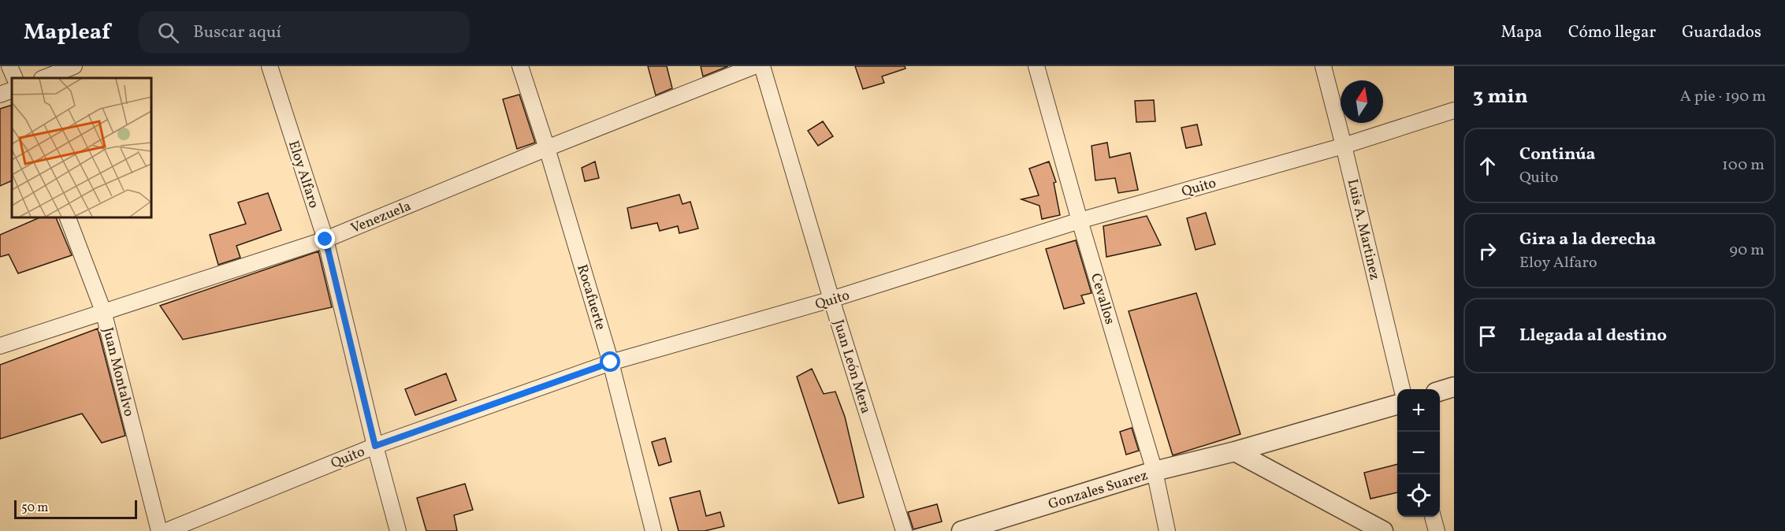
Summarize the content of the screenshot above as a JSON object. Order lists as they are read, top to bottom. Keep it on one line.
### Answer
{"streets":{"street":["Eloy Alfaro","Quito","Venezuela","Luis A. Martinez","Rocafuerte","Cevallos","Juan León Mera","Juan Montalvo","Gonzales Suarez"]},"crossings":[["Eloy Alfaro","Quito"],["Eloy Alfaro","Venezuela"],["Quito","Luis A. Martinez"],["Quito","Rocafuerte"],["Quito","Cevallos"],["Quito","Juan León Mera"],["Venezuela","Rocafuerte"],["Venezuela","Juan Montalvo"],["Cevallos","Gonzales Suarez"]],"scale_bar":"50 m","north":"top","page":{"header":"Mapleaf","search":"Buscar aquí","nav":["Mapa","Cómo llegar","Guardados"],"heading":["3 min","A pie · 190 m"],"list":[["Continúa","Quito","100 m"],["Gira a la derecha","Eloy Alfaro","90 m"],"Llegada al destino"],"map_buttons":["+","−"],"scale":"50 m"}}
